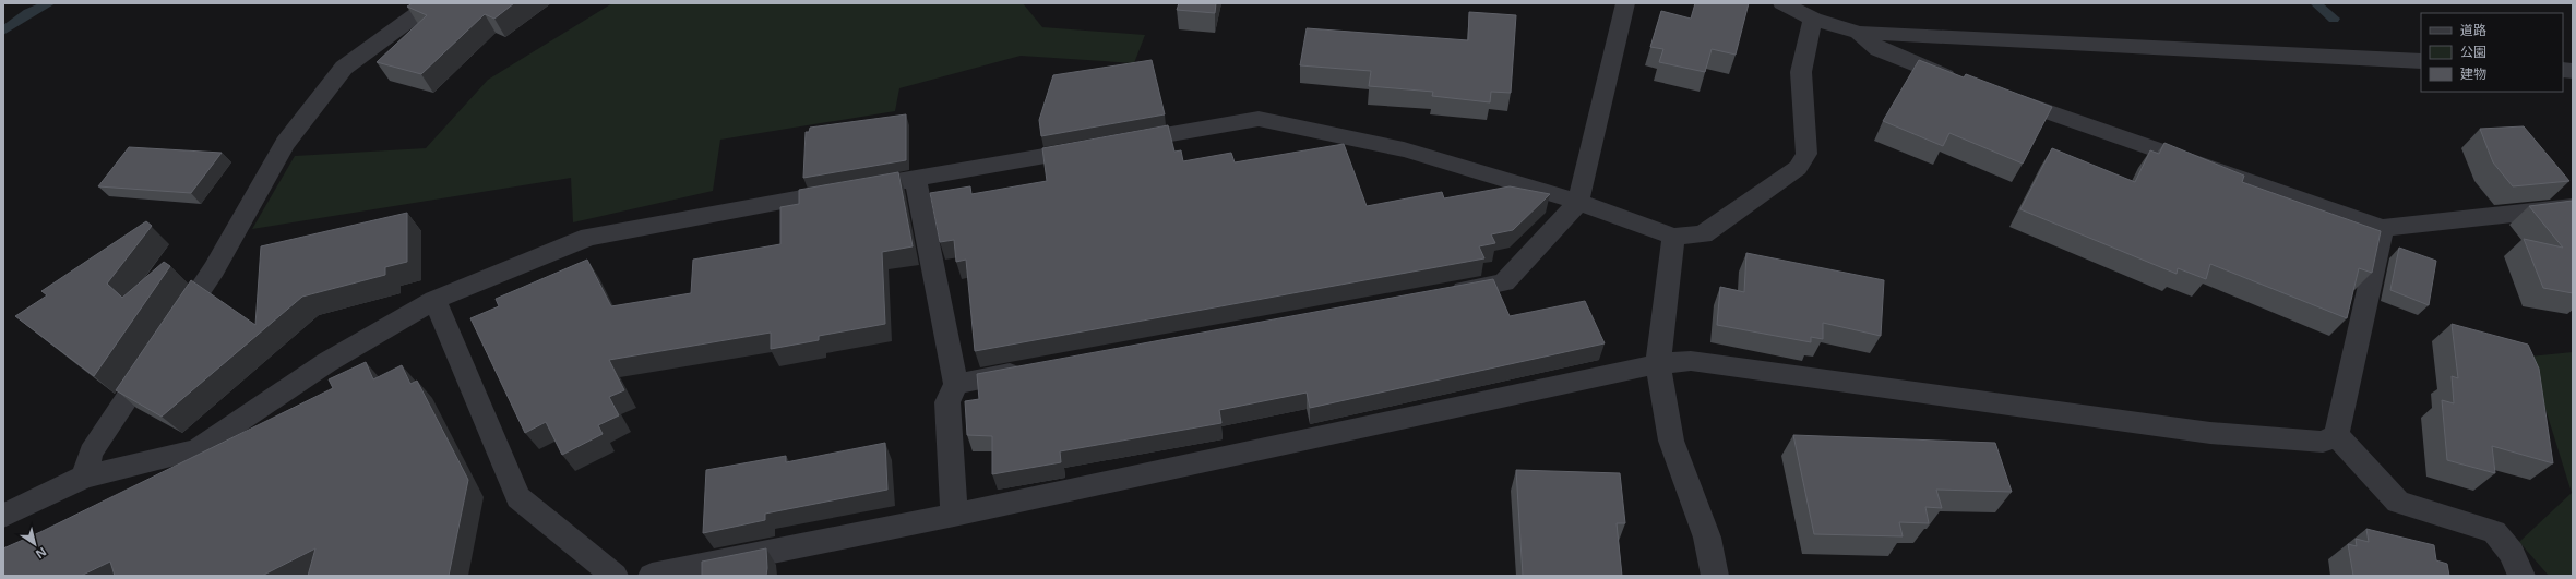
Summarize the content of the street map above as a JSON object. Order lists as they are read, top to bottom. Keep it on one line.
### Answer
{"legend":["道路","公園","建物"],"north":"bottom right"}
